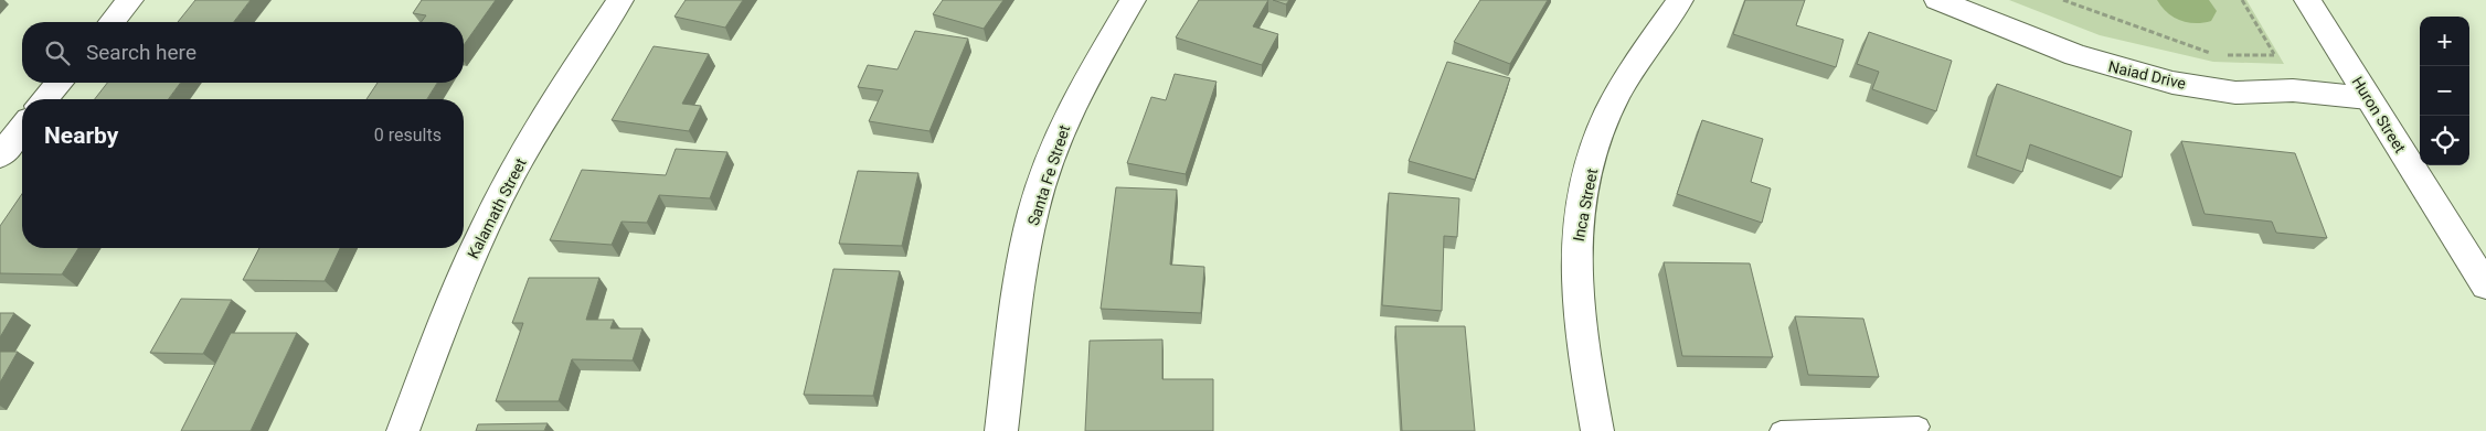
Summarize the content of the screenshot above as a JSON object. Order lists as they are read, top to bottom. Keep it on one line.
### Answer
{"streets":{"street":["Naiad Drive","Huron Street","Santa Fe Street","Inca Street","Kalamath Street"]},"crossings":[["Naiad Drive","Huron Street"]],"page":{"map_buttons":["+","−"],"search":"Search here","heading":["Nearby","0 results"]}}
